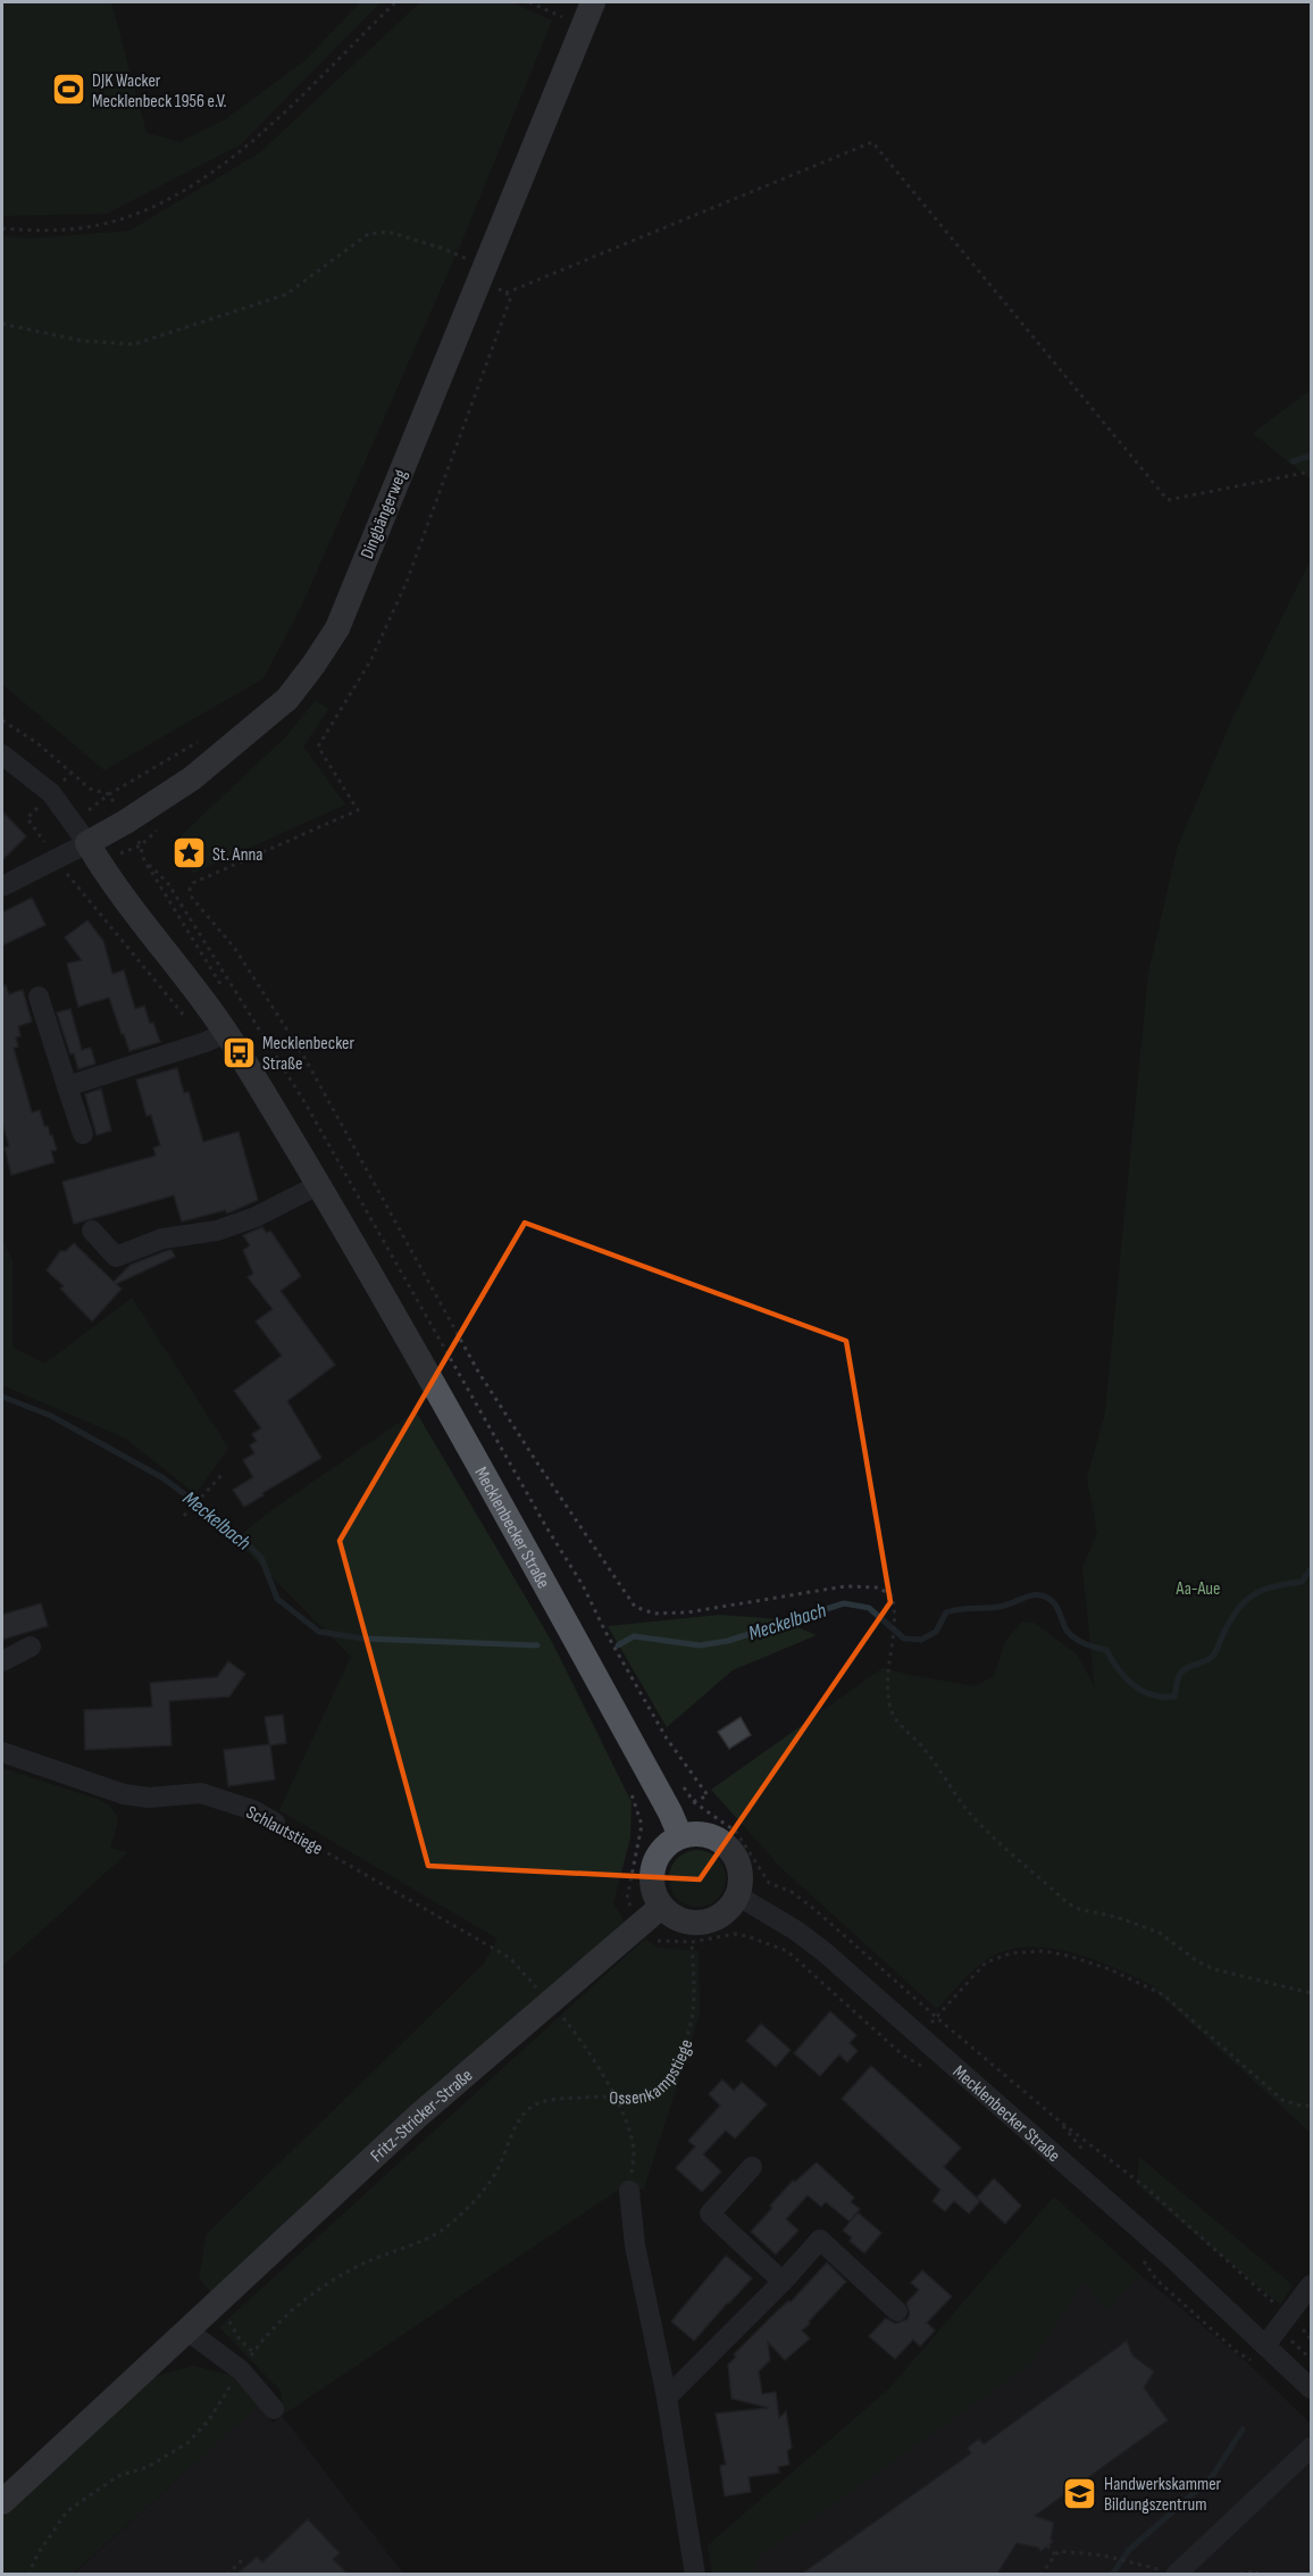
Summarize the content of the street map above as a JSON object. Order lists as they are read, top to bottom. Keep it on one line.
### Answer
{"streets":{"main road":["Dingbängerweg","Mecklenbecker Straße","Fritz-Stricker-Straße"],"street":["Schlautstiege"],"path":["Ossenkampstiege"]},"crossings":[["Dingbängerweg","Mecklenbecker Straße"],["Mecklenbecker Straße","Fritz-Stricker-Straße"]],"water":["Meckelbach"],"parks":["Aa-Aue"],"places":{"sports":["DJK Wacker Mecklenbeck 1956 e.V."],"place":["St. Anna"],"bus stop":["Mecklenbecker Straße"],"school or university":["Handwerkskammer Bildungszentrum"]}}
